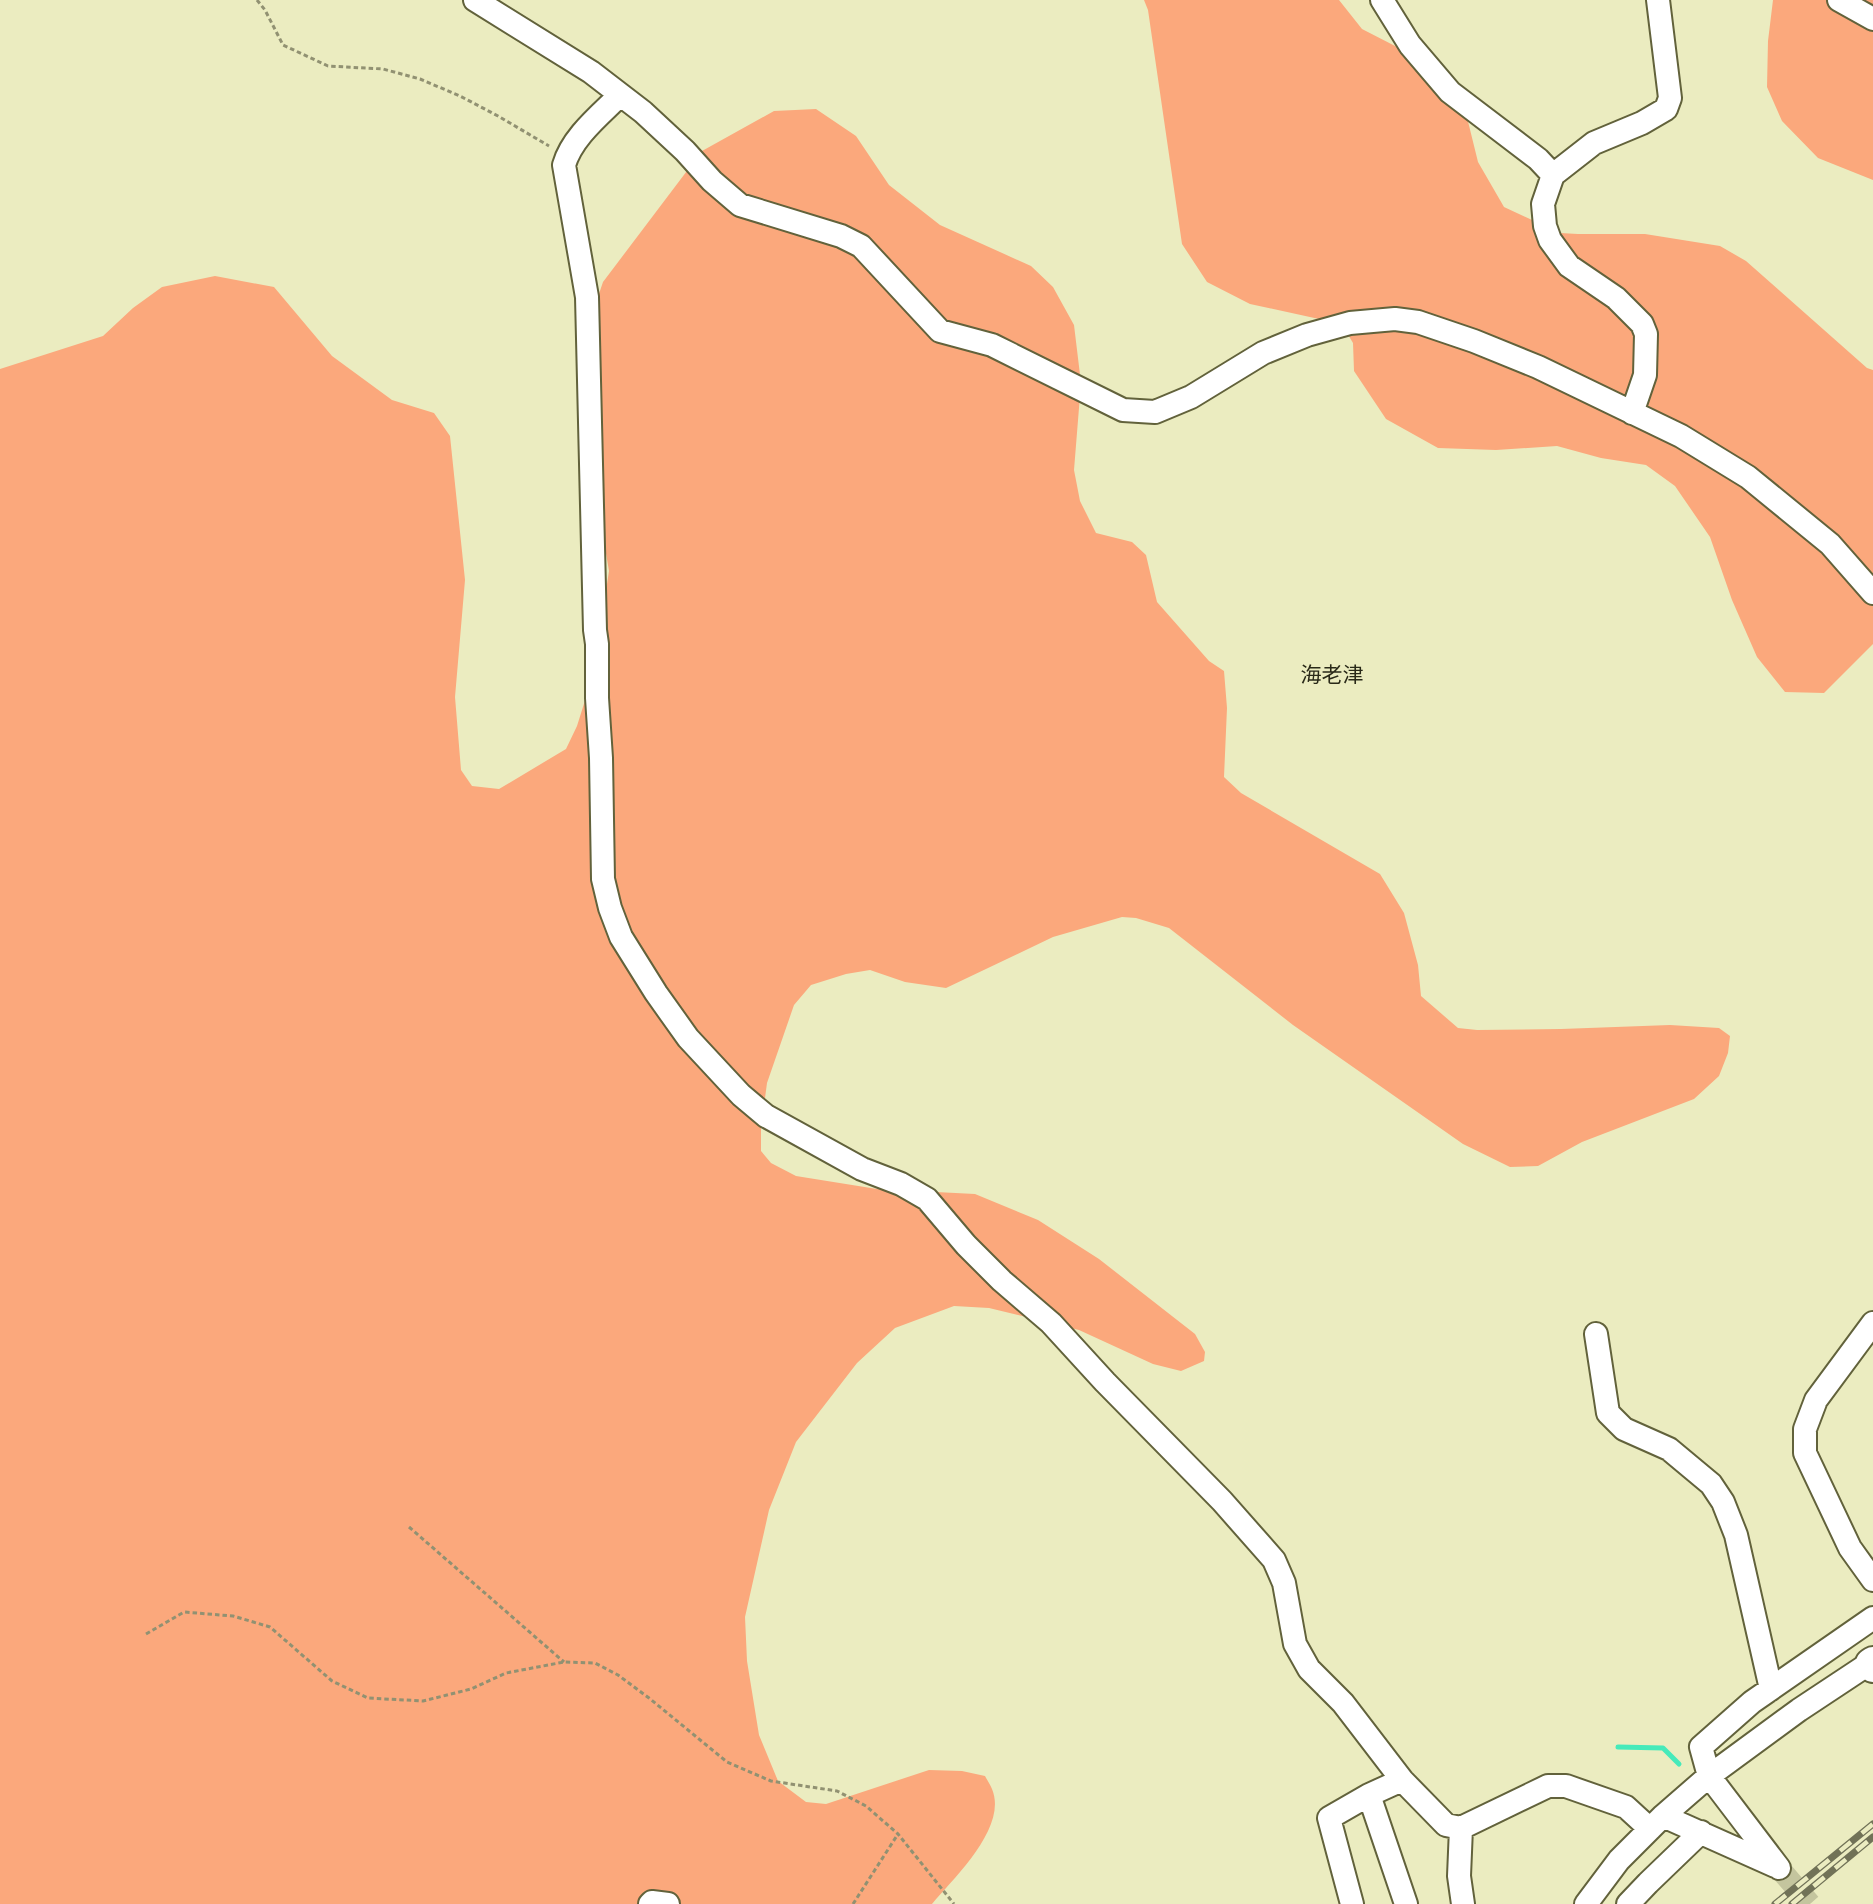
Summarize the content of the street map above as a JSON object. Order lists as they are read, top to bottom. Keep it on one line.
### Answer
{"districts":["海老津"]}
